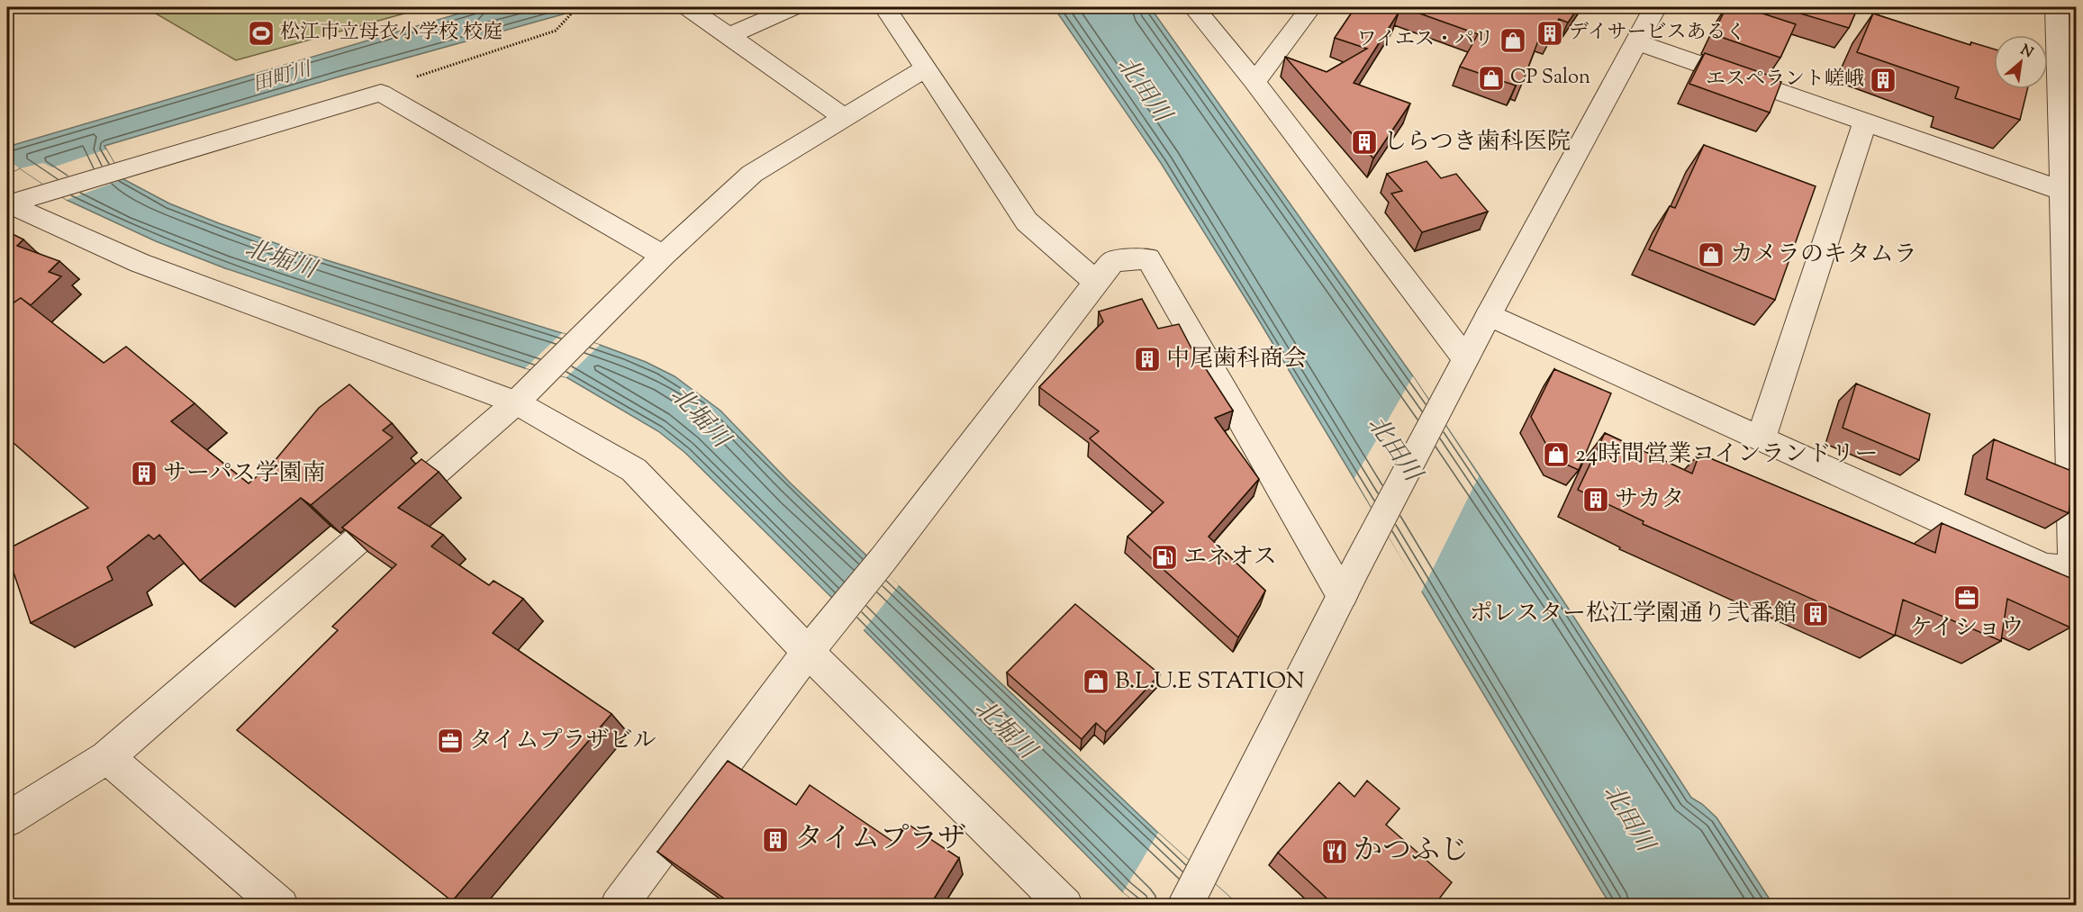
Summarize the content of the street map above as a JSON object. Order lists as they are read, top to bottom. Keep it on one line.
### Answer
{"water":["田町川","北田川","北堀川"],"places":{"sports":["松江市立母衣小学校 校庭"],"building":["デイサービスあるく","エスペラント嵯峨","しらつき歯科医院","中尾歯科商会","サーパス学園南","サカタ","ポレスター松江学園通り弐番館","タイムプラザ"],"shop":["ワイエス・パリ","CP Salon","カメラのキタムラ","24時間営業コインランドリー","B.L.U.E STATION"],"fuel station":["エネオス"],"office":["ケイショウ","タイムプラザビル"],"restaurant":["かつふじ"]},"north":"top right"}
